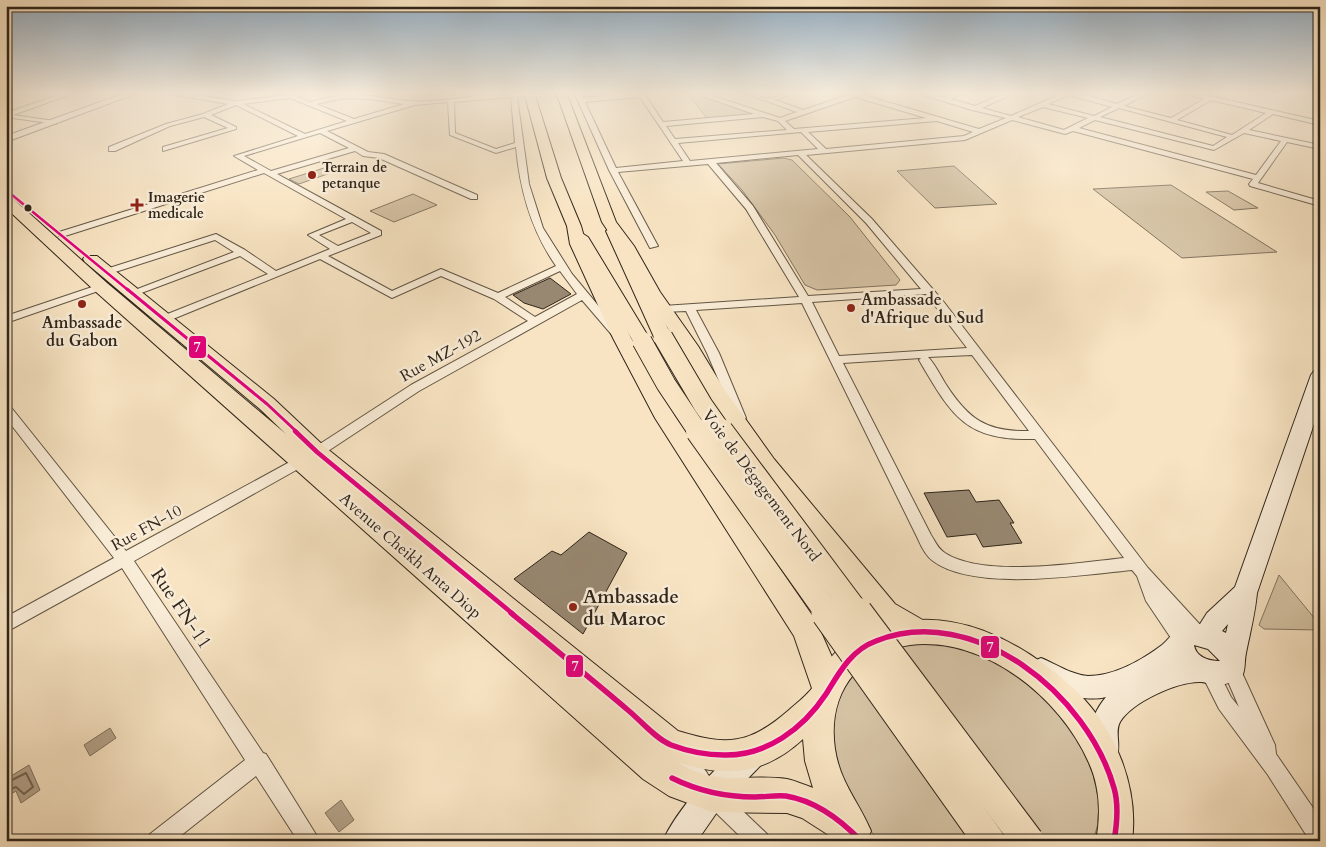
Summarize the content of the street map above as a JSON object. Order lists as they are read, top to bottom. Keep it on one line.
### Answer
{"streets":{"main road":["Voie de Dégagement Nord","Avenue Cheikh Anta Diop"],"street":["Rue MZ-192","Rue FN-10","Rue FN-11"]},"crossings":[["Rue MZ-192","Rue FN-10"],["Rue MZ-192","Avenue Cheikh Anta Diop"],["Rue FN-10","Avenue Cheikh Anta Diop"],["Rue FN-10","Rue FN-11"]],"places":{"other":["Terrain de petanque","Ambassade du Gabon","Ambassade d'Afrique du Sud","Ambassade du Maroc"],"health":["Imagerie medicale"]},"lines":["transit line 7"]}
